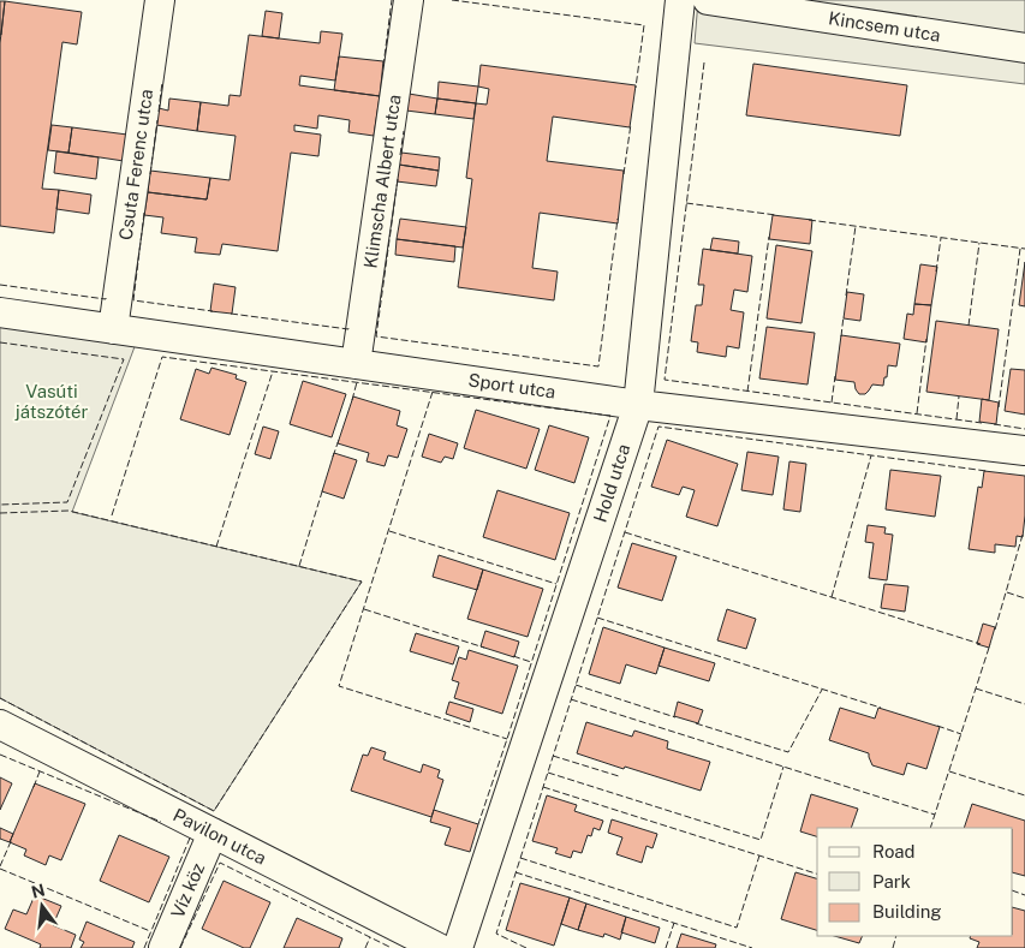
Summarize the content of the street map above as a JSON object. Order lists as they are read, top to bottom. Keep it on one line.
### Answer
{"streets":{"street":["Kincsem utca","Csuta Ferenc utca","Klimscha Albert utca","Sport utca","Hold utca","Pavilon utca","Víz köz"]},"crossings":[["Csuta Ferenc utca","Sport utca"],["Klimscha Albert utca","Sport utca"],["Sport utca","Hold utca"],["Pavilon utca","Víz köz"]],"parks":["Vasúti játszótér"],"legend":["Road","Park","Building"],"north":"top"}
